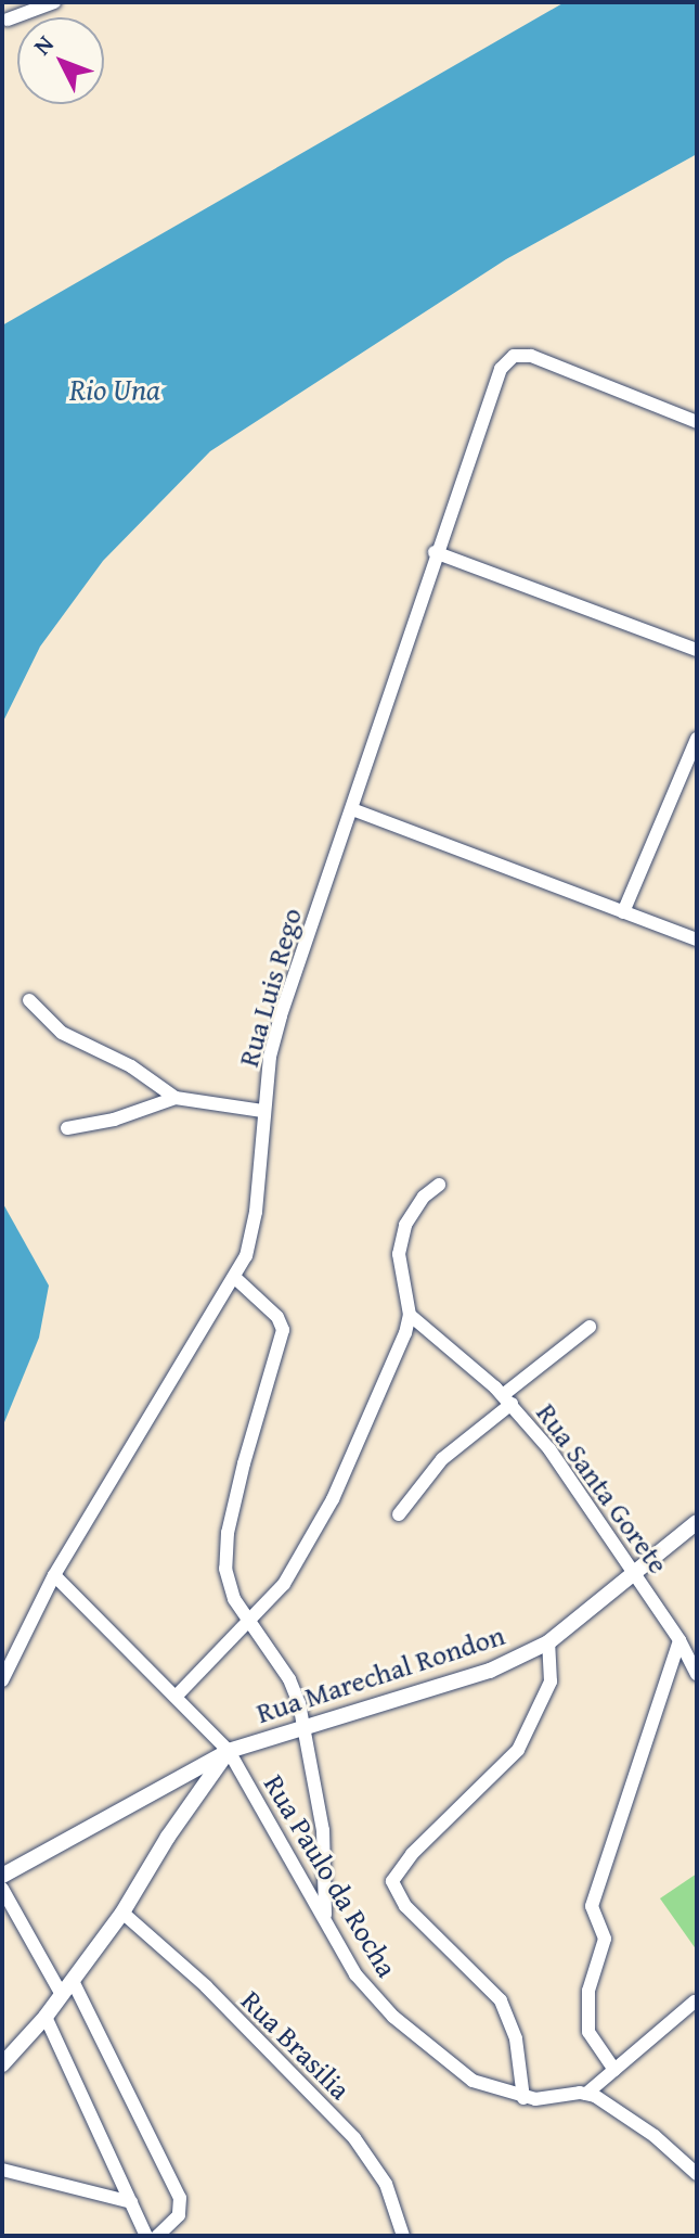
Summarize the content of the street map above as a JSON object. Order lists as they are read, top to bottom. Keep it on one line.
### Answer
{"streets":{"street":["Rua Luis Rego","Rua Santa Gorete","Rua Marechal Rondon","Rua Paulo da Rocha","Rua Brasilia"]},"crossings":[["Rua Luis Rego","Rua Paulo da Rocha"],["Rua Santa Gorete","Rua Marechal Rondon"],["Rua Marechal Rondon","Rua Paulo da Rocha"]],"water":["Rio Una"],"north":"top left"}
